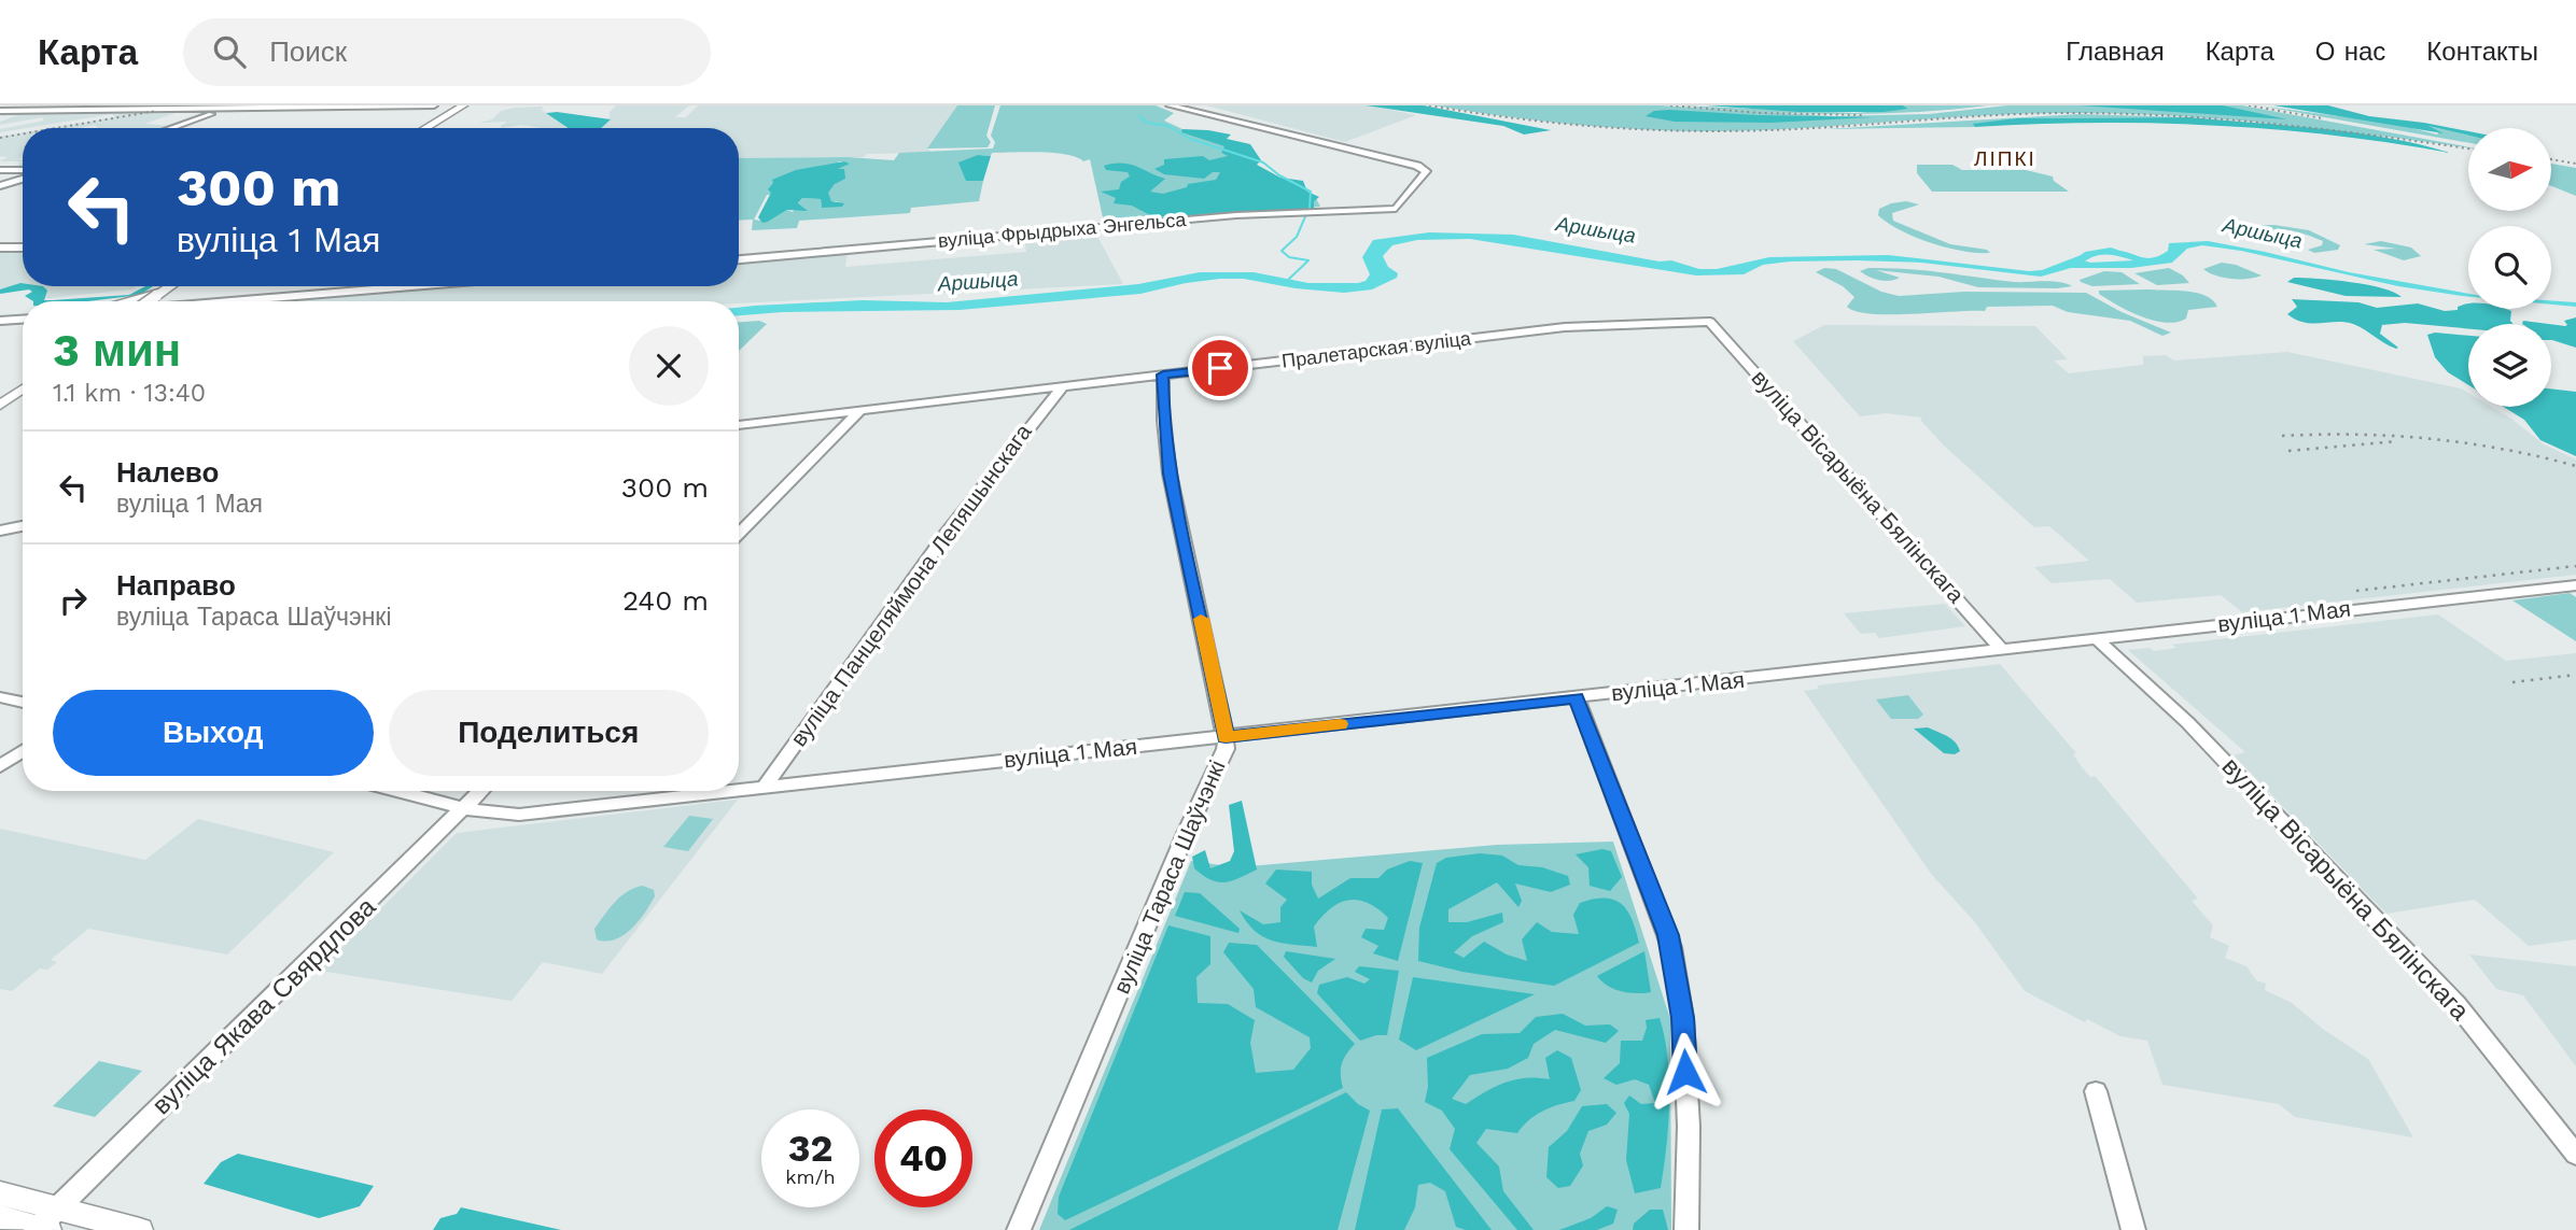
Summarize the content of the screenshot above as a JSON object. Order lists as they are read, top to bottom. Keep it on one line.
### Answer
{"streets":{"street":["вуліца Фрыдрыха Энгельса","Пралетарская вуліца","вуліца Вісарыёна Бялінскага","вуліца Панцеляймона Лепяшынскага","вуліца 1 Мая","вуліца Тараса Шаўчэнкі","вуліца Якава Свярдлова"]},"crossings":[["Пралетарская вуліца","вуліца Вісарыёна Бялінскага"],["Пралетарская вуліца","вуліца Панцеляймона Лепяшынскага"],["Пралетарская вуліца","вуліца Тараса Шаўчэнкі"],["вуліца Вісарыёна Бялінскага","вуліца 1 Мая"],["вуліца Панцеляймона Лепяшынскага","вуліца 1 Мая"],["вуліца 1 Мая","вуліца Тараса Шаўчэнкі"],["вуліца 1 Мая","вуліца Якава Свярдлова"]],"districts":["ЛІПКІ"],"water":["Аршыца"],"north":"right","page":{"header":"Карта","search":"Поиск","nav":["Главная","Карта","О нас","Контакты"],"turn":["300 m","вуліца 1 Мая"],"heading":["3 мин","1.1 km · 13:40"],"list":[{"name":"Налево","note":"вуліца 1 Мая","value":"300 m"},{"name":"Направо","note":"вуліца Тараса Шаўчэнкі","value":"240 m"}],"buttons":["Выход","Поделиться"],"speed":"32 km/h","limit":"40"}}
